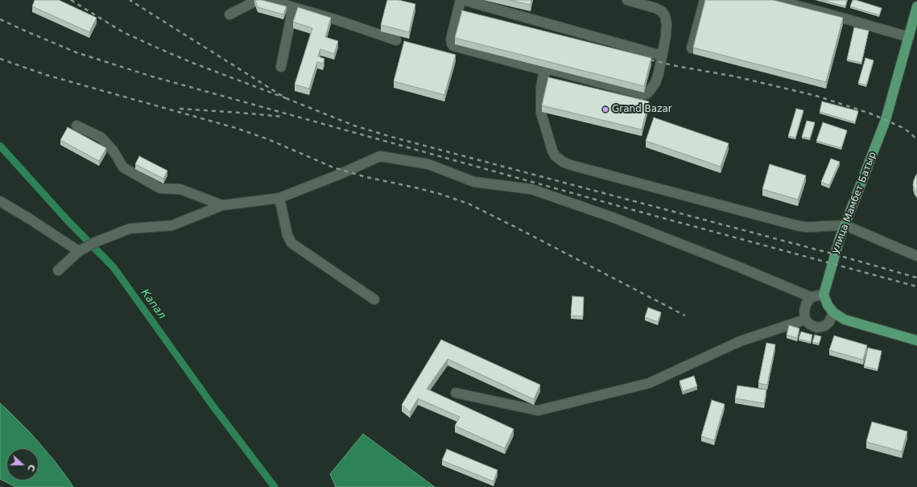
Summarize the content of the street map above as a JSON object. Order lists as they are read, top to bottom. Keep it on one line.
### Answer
{"streets":{"main road":["улица Мамбет Батыр"]},"water":["Капал"],"places":["Grand Bazar"],"north":"right"}
